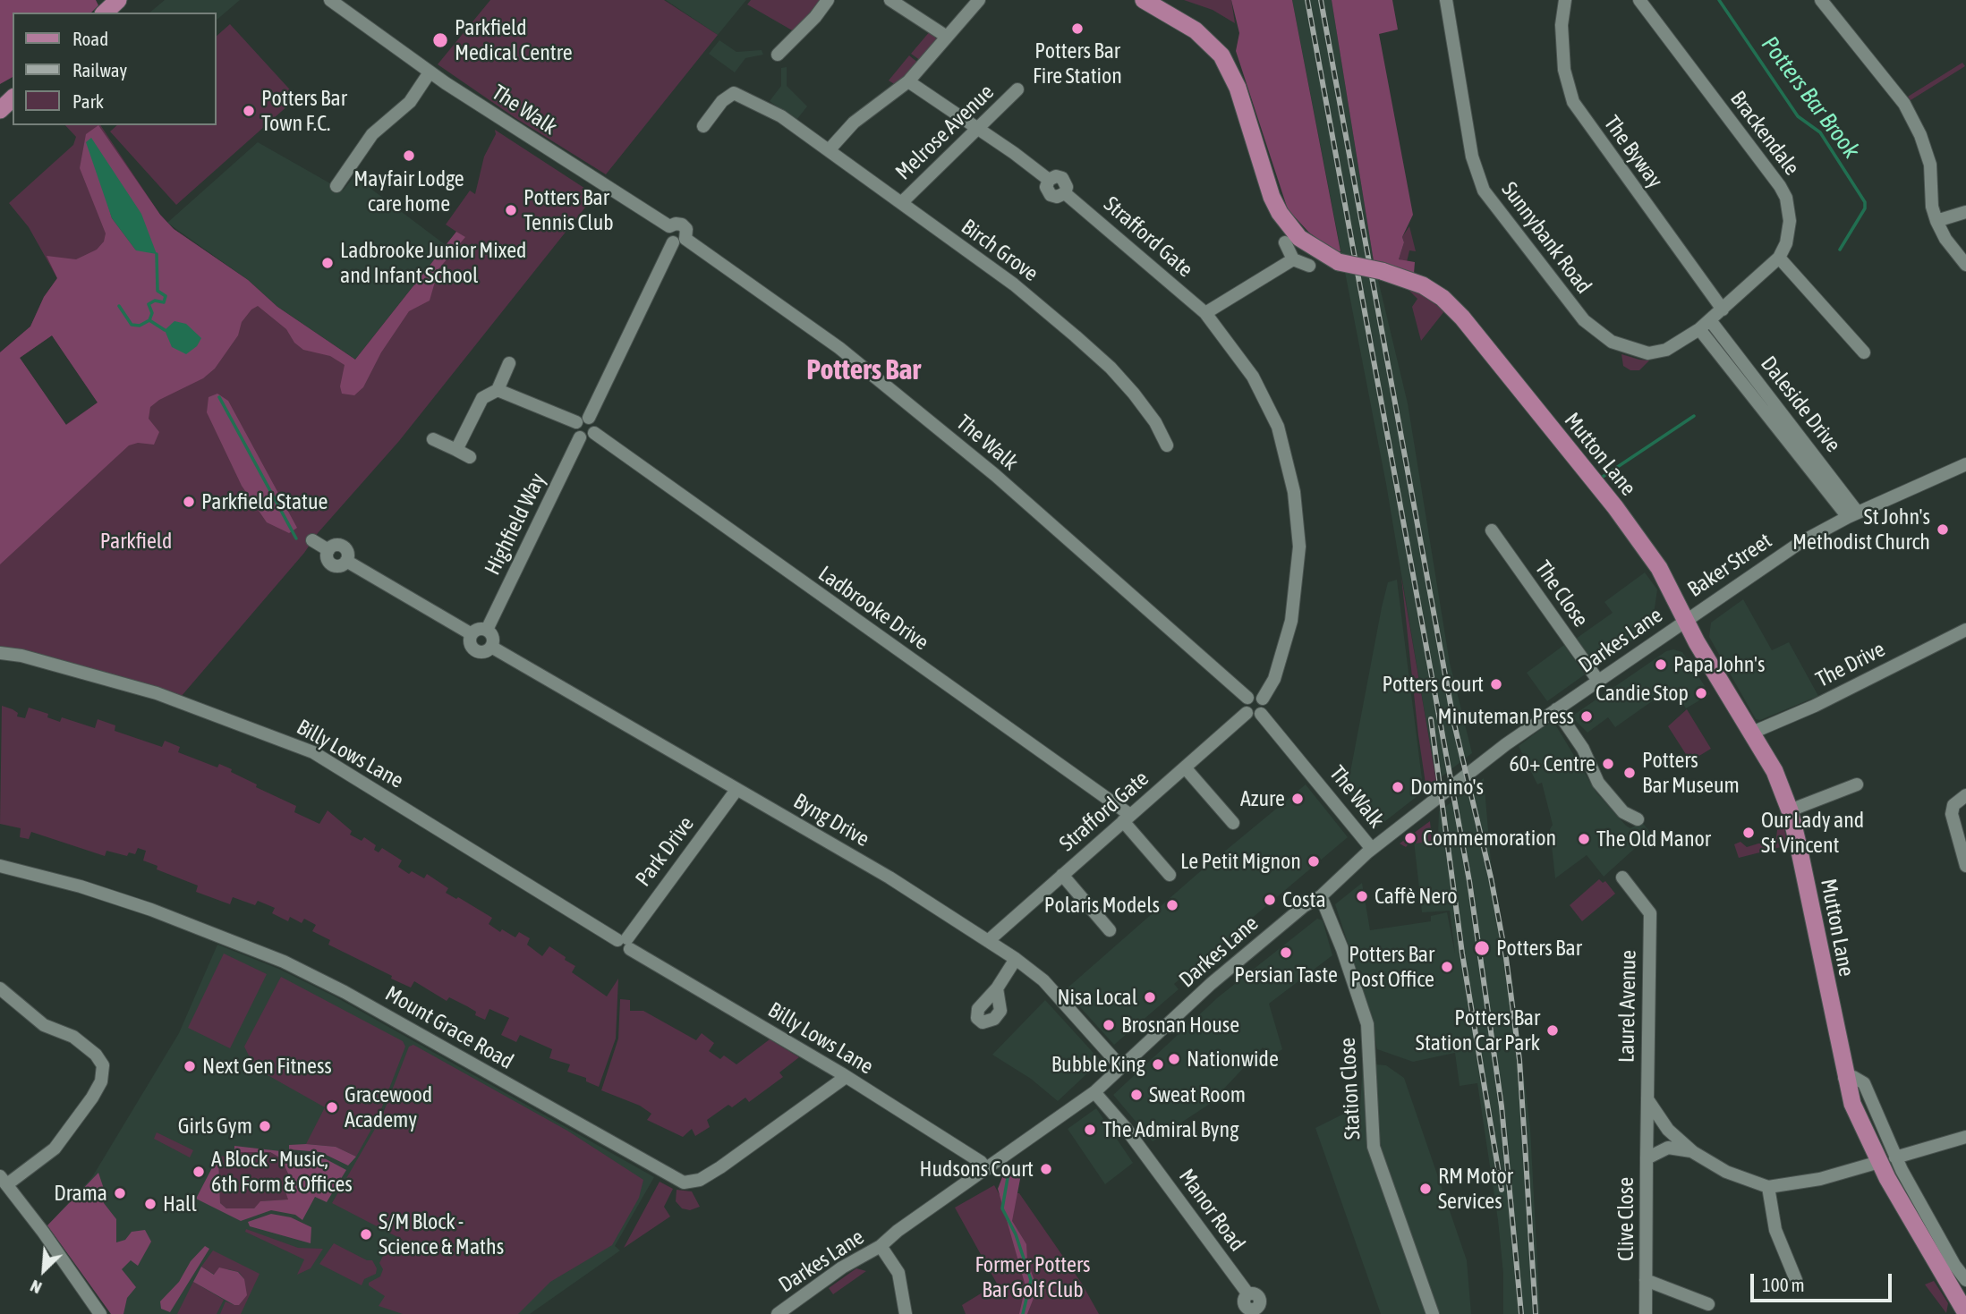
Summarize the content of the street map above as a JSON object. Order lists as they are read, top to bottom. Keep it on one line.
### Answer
{"streets":{"main road":["Mutton Lane"],"street":["The Walk","Melrose Avenue","Brackendale","The Byway","Strafford Gate","Sunnybank Road","Birch Grove","Daleside Drive","Highfield Way","Baker Street","The Close","Ladbrooke Drive","Darkes Lane","The Drive","Billy Lows Lane","Byng Drive","Park Drive","Laurel Avenue","Mount Grace Road","Station Close","Manor Road","Clive Close"]},"crossings":[["The Walk","Strafford Gate"],["The Walk","Darkes Lane"],["Melrose Avenue","Strafford Gate"],["Melrose Avenue","Birch Grove"],["Brackendale","The Byway"],["Brackendale","Sunnybank Road"],["Brackendale","Daleside Drive"],["Strafford Gate","Ladbrooke Drive"],["Strafford Gate","Byng Drive"],["Sunnybank Road","Daleside Drive"],["Daleside Drive","Baker Street"],["Mutton Lane","Baker Street"],["Mutton Lane","Darkes Lane"],["Mutton Lane","The Drive"],["Highfield Way","Ladbrooke Drive"],["Highfield Way","Byng Drive"],["Baker Street","Darkes Lane"],["The Close","Darkes Lane"],["Darkes Lane","Billy Lows Lane"],["Darkes Lane","Byng Drive"],["Darkes Lane","Station Close"],["Darkes Lane","Manor Road"],["Billy Lows Lane","Park Drive"],["Billy Lows Lane","Mount Grace Road"],["Byng Drive","Park Drive"],["Laurel Avenue","Clive Close"]],"districts":["Potters Bar"],"water":["Potters Bar Brook"],"parks":["Parkfield","Former Potters Bar Golf Club"],"places":["Potters Bar Fire Station","Parkfield Medical Centre","Potters Bar Town F.C.","Mayfair Lodge care home","Potters Bar Tennis Club","Ladbrooke Junior Mixed and Infant School","Parkfield Statue","St John's Methodist Church","Papa John's","Potters Court","Candie Stop","Minuteman Press","60+ Centre","Potters Bar Museum","Domino's","Azure","Our Lady and St Vincent","Commemoration","The Old Manor","Le Petit Mignon","Caffè Nero","Costa","Polaris Models","Potters Bar","Persian Taste","Potters Bar Post Office","Nisa Local","Brosnan House","Potters Bar Station Car Park","Nationwide","Bubble King","Next Gen Fitness","Sweat Room","Gracewood Academy","Girls Gym","The Admiral Byng","Hudsons Court","A Block - Music, 6th Form & Offices","RM Motor Services","Drama","Hall","S/M Block - Science & Maths"],"legend":["Road","Railway","Park"],"scale_bar":"100 m","north":"bottom left"}
